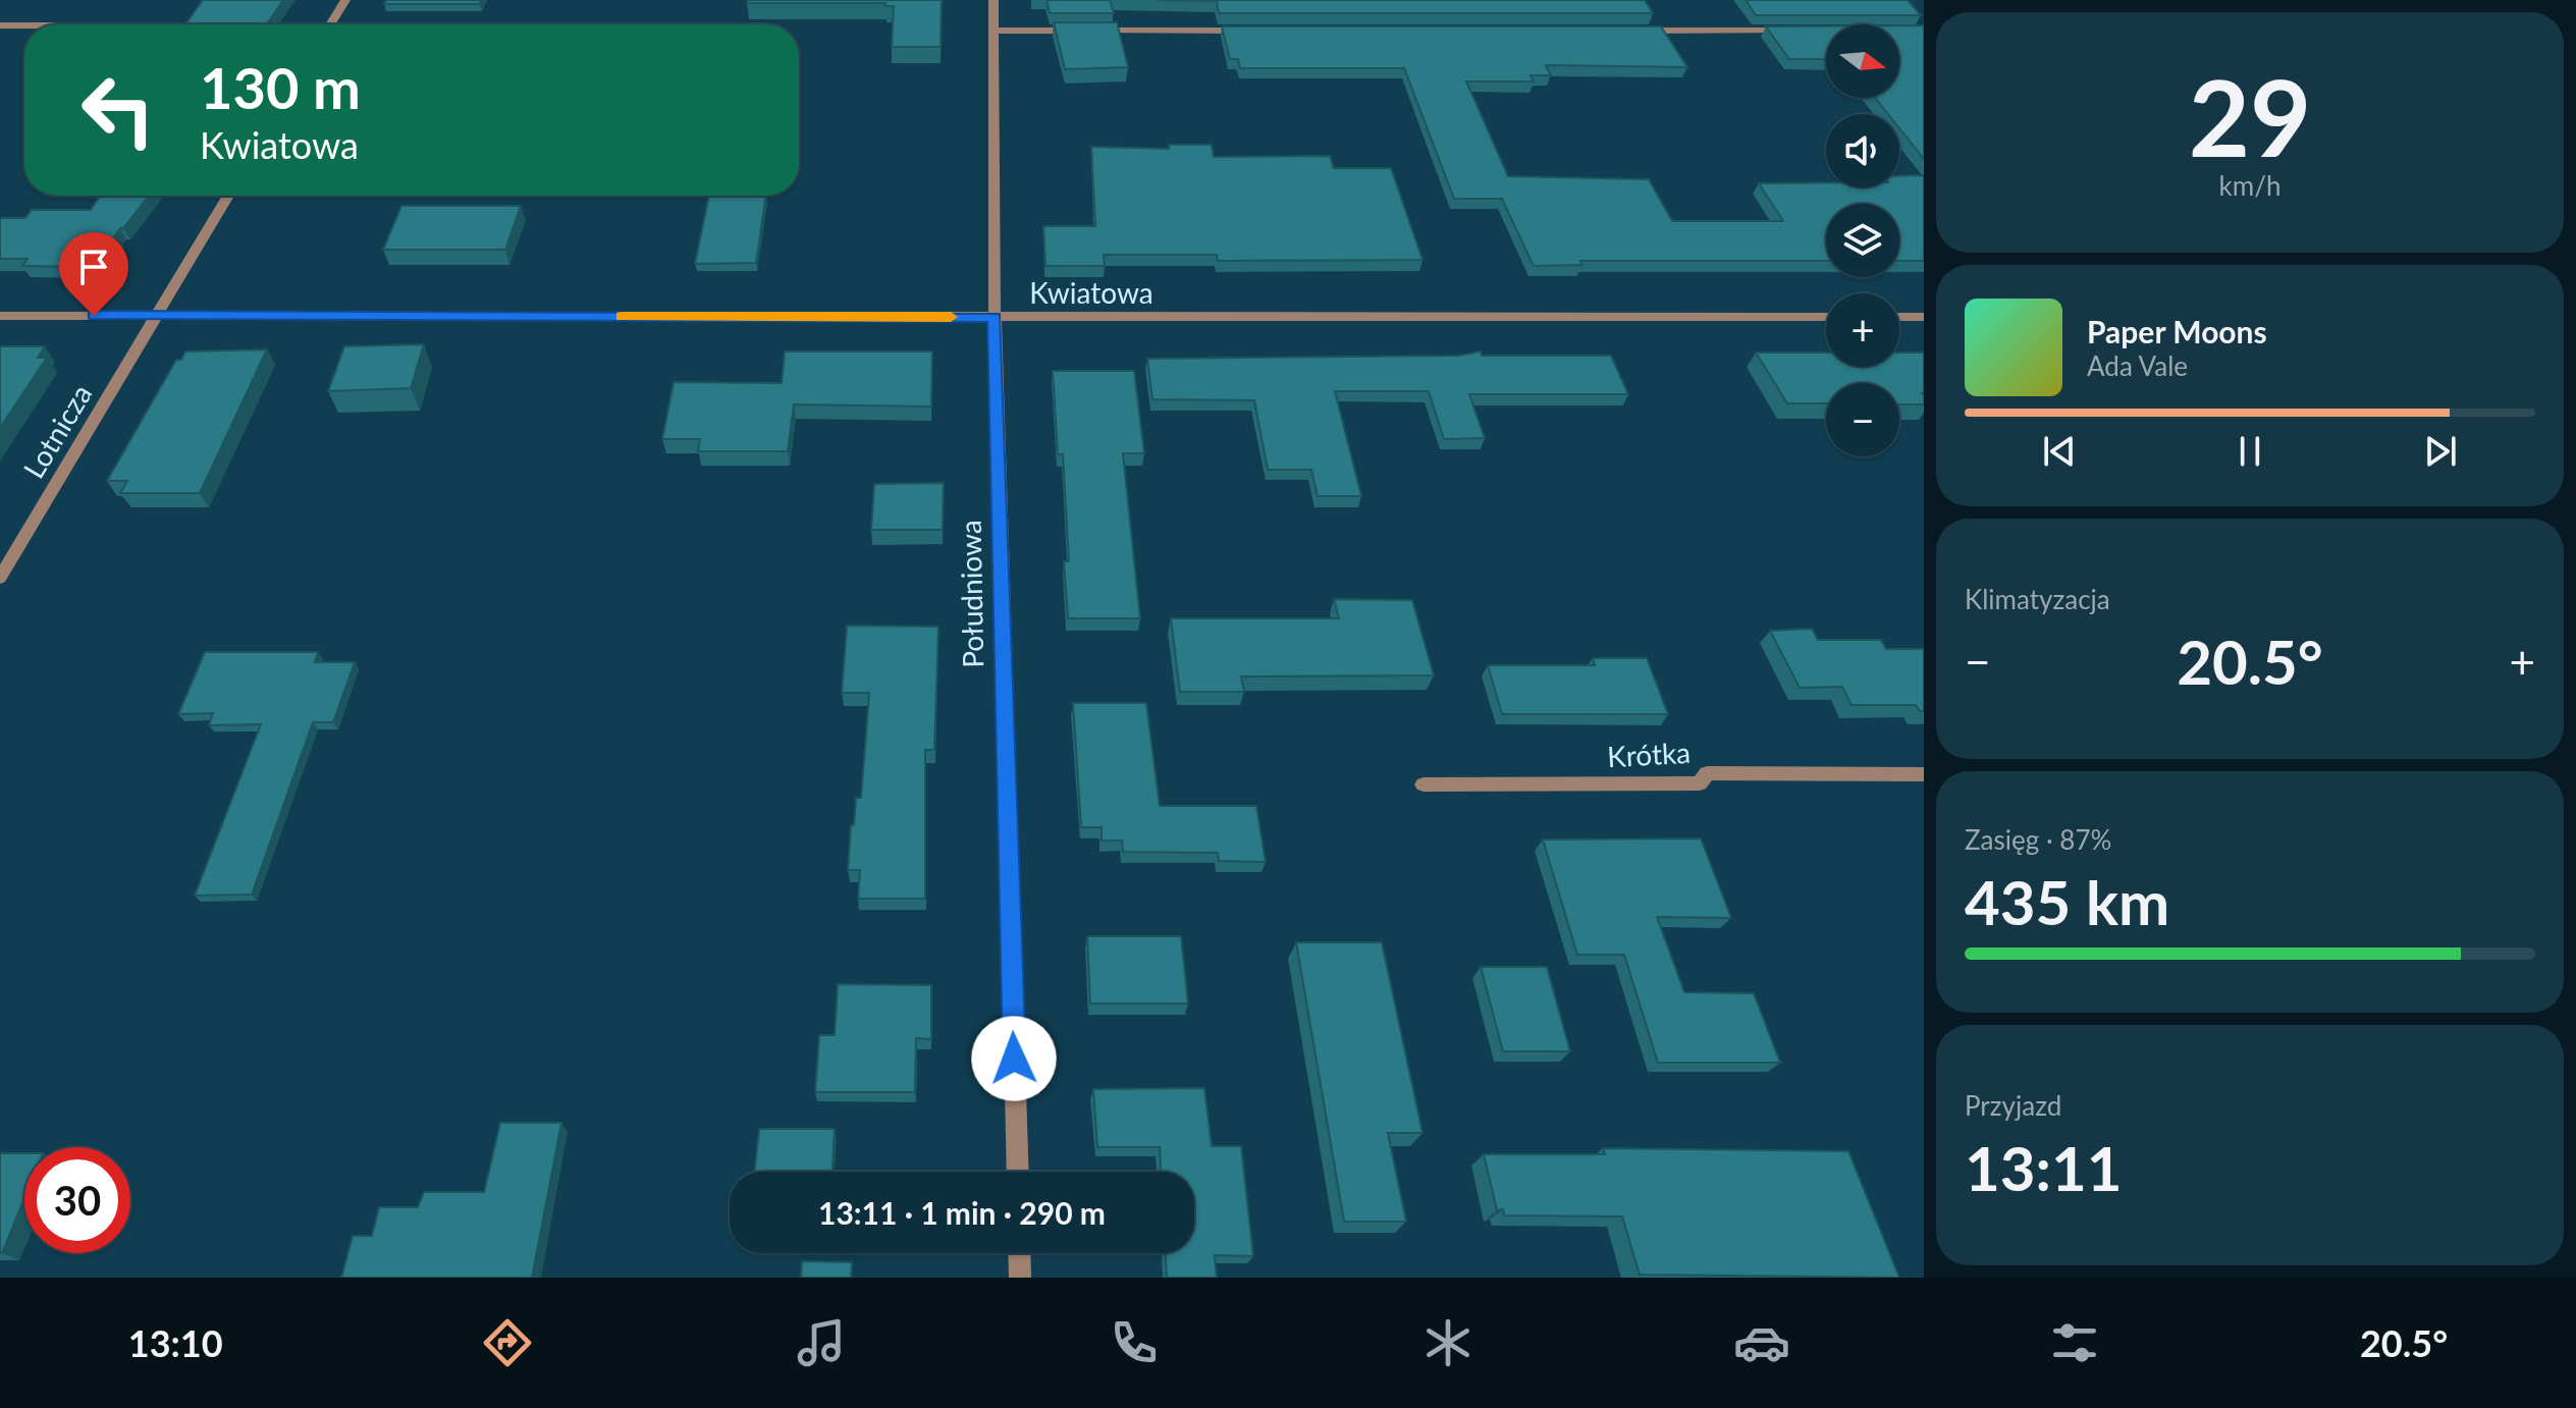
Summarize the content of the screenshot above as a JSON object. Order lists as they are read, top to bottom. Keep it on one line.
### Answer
{"streets":{"street":["Kwiatowa","Lotnicza","Południowa","Krótka"]},"crossings":[["Kwiatowa","Lotnicza"],["Kwiatowa","Południowa"]],"north":"right","page":{"tile":[["29","km/h"],"Klimatyzacja",["Zasięg · 87%","435 km"],["Przyjazd","13:11"]],"map_buttons":["+","−"],"turn":["130 m","Kwiatowa"],"song":["Paper Moons","Ada Vale"],"heat":["−","20.5°","+"],"limit":"30","trip":"13:11 · 1 min · 290 m","tabs":["13:10","20.5°"]}}
